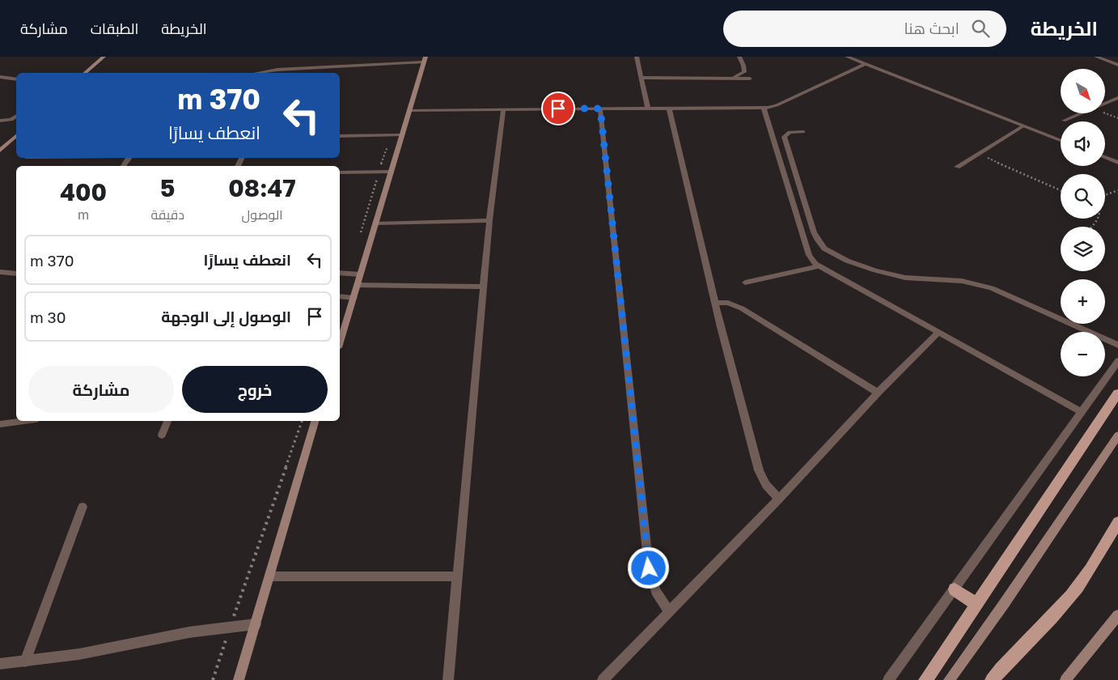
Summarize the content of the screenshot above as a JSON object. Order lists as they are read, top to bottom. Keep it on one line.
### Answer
{"north":"bottom right","page":{"header":"الخريطة","search":"ابحث هنا","nav":["الخريطة","الطبقات","مشاركة"],"map_buttons":["+","−"],"turn":["370 m","انعطف يسارًا"],"eta":["08:47","الوصول","5","دقيقة","400","m"],"list":[{"name":"انعطف يسارًا","value":"370 m"},{"name":"الوصول إلى الوجهة","value":"30 m"}],"buttons":["خروج","مشاركة"]}}
